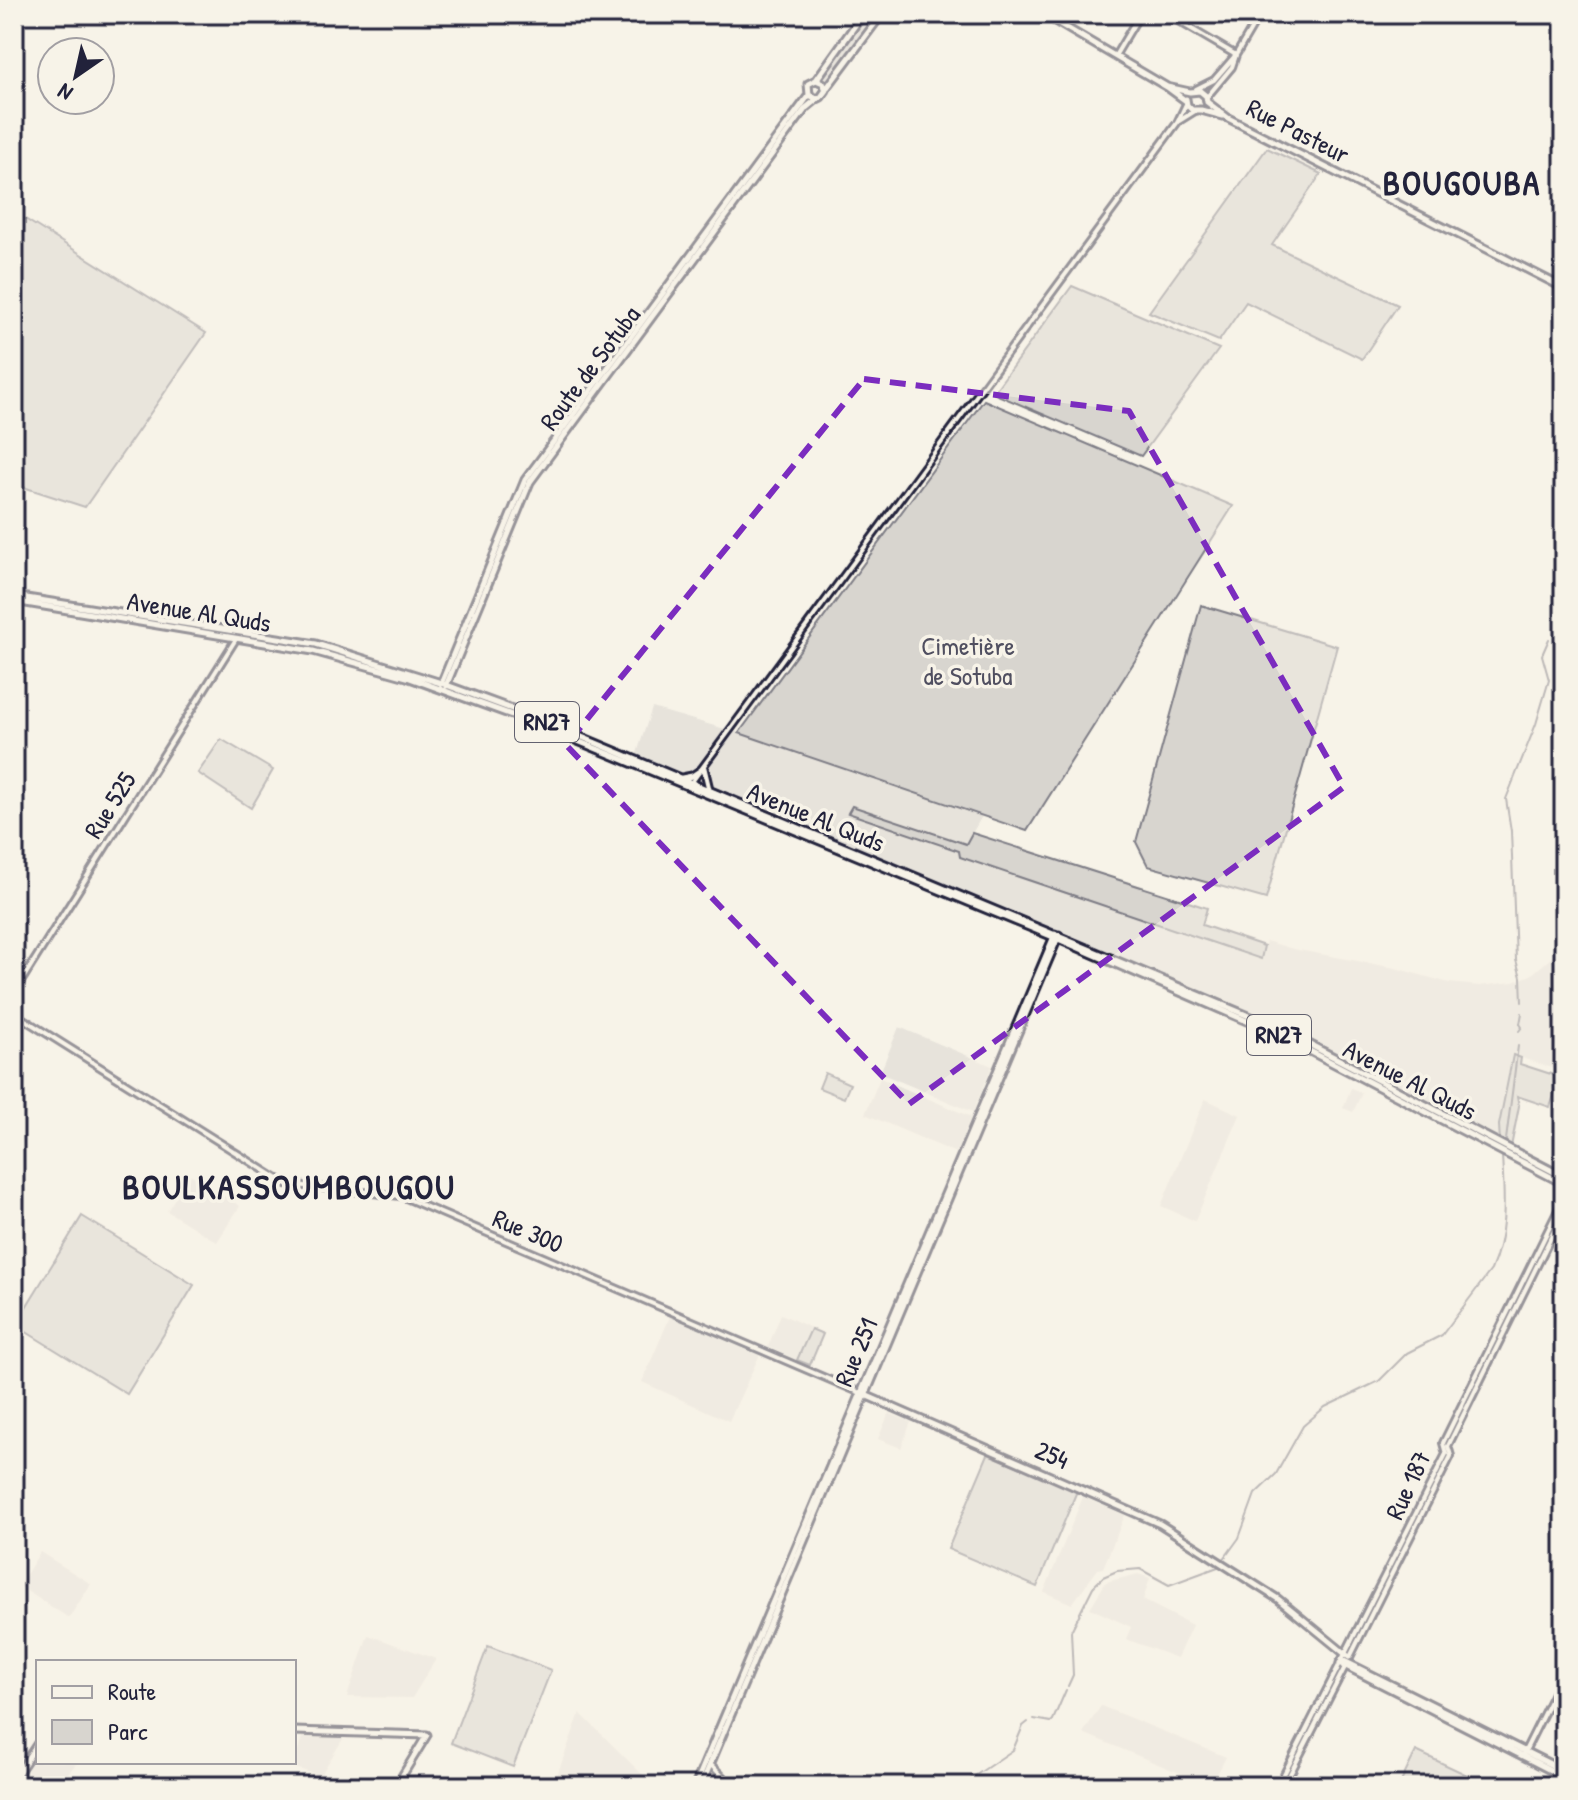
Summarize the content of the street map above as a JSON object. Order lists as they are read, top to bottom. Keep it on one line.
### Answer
{"streets":{"main road":["Rue Pasteur","Route de Sotuba","Avenue Al Quds","RN27","Rue 251","254"],"street":["Rue 525","Rue 300","Rue 187"]},"crossings":[["Route de Sotuba","Avenue Al Quds"],["Avenue Al Quds","Rue 525"],["Avenue Al Quds","Rue 251"],["Rue 300","Rue 251"],["Rue 300","254"],["Rue 251","254"],["254","Rue 187"]],"districts":["BOUGOUBA","BOULKASSOUMBOUGOU"],"parks":["Cimetière de Sotuba"],"legend":["Route","Parc"],"north":"bottom left"}
